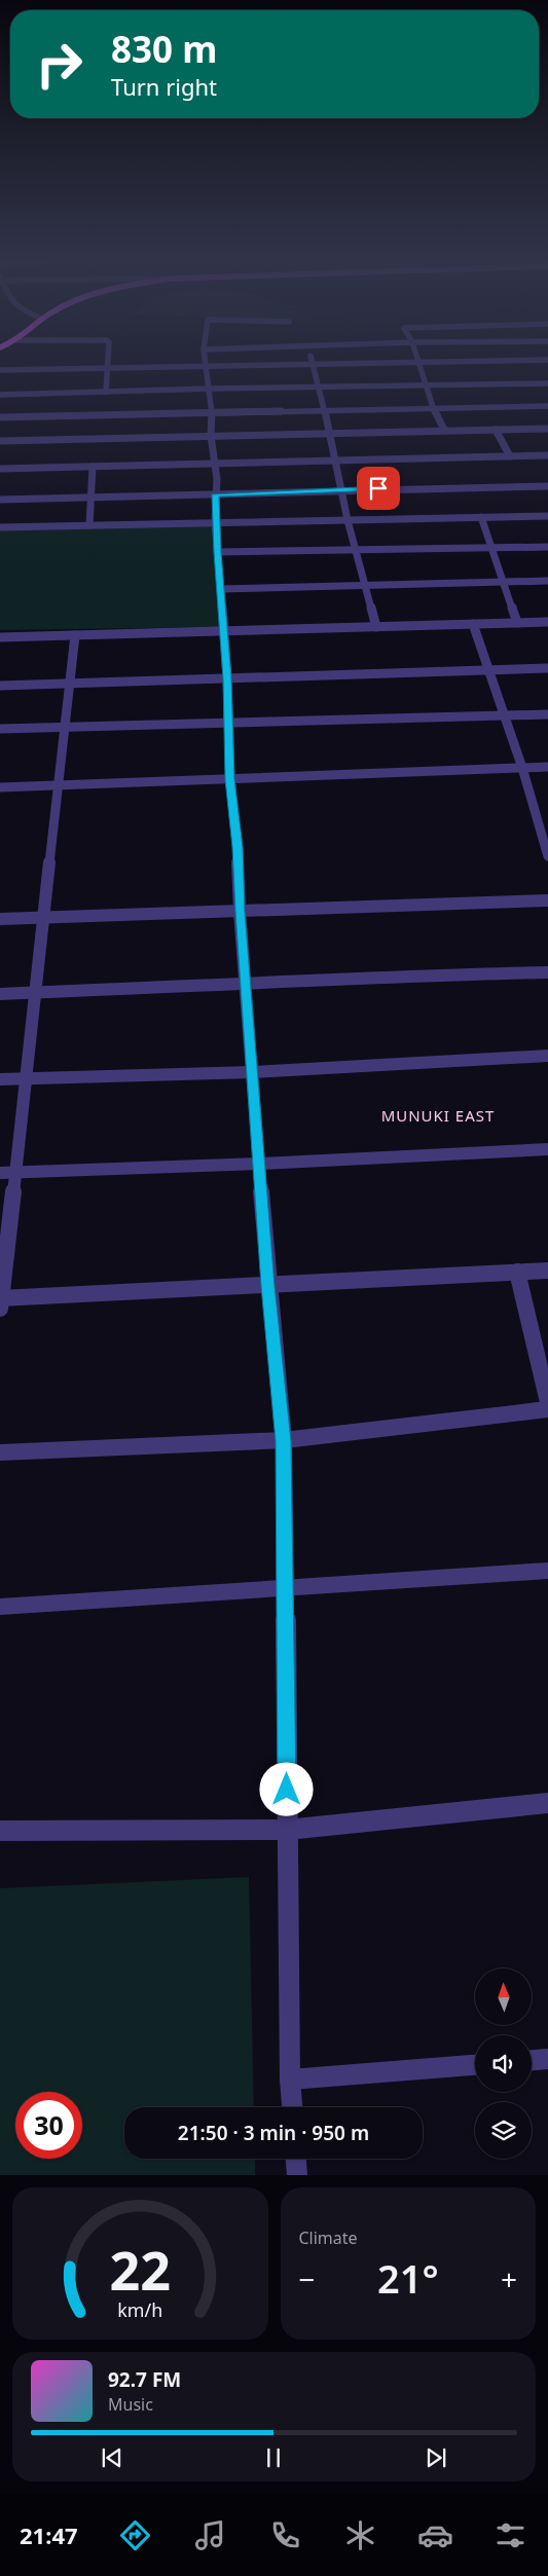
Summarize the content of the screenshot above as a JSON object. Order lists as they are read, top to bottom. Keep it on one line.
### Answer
{"districts":["MUNUKI EAST"],"north":"top","page":{"turn":["830 m","Turn right"],"limit":"30","trip":"21:50 · 3 min · 950 m","tile":"Climate","heat":["−","21°","+"],"song":["92.7 FM","Music"],"tabs":"21:47","gauge":["22","km/h"]}}
